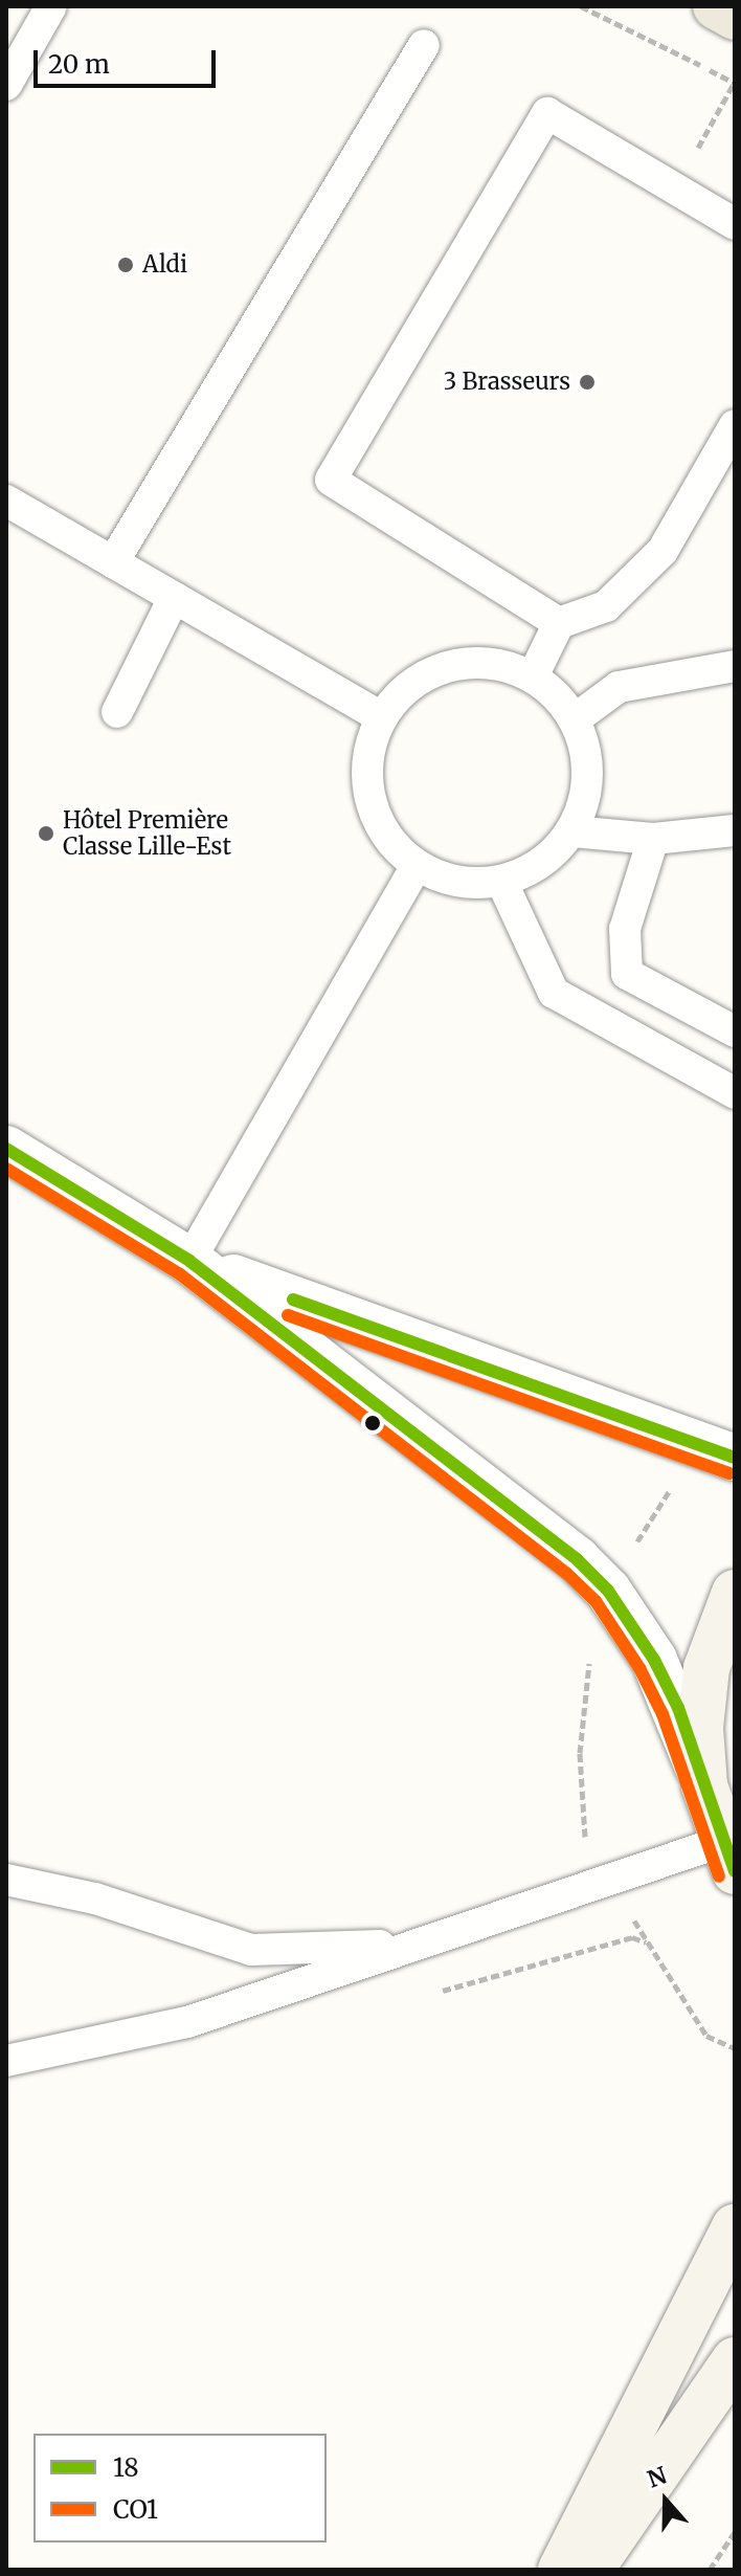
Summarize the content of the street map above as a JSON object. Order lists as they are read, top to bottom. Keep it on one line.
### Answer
{"places":["Aldi","3 Brasseurs","Hôtel Première Classe Lille-Est"],"lines":["transit line 18","transit line CO1"],"legend":["18","CO1"],"scale_bar":"20 m","north":"top"}
